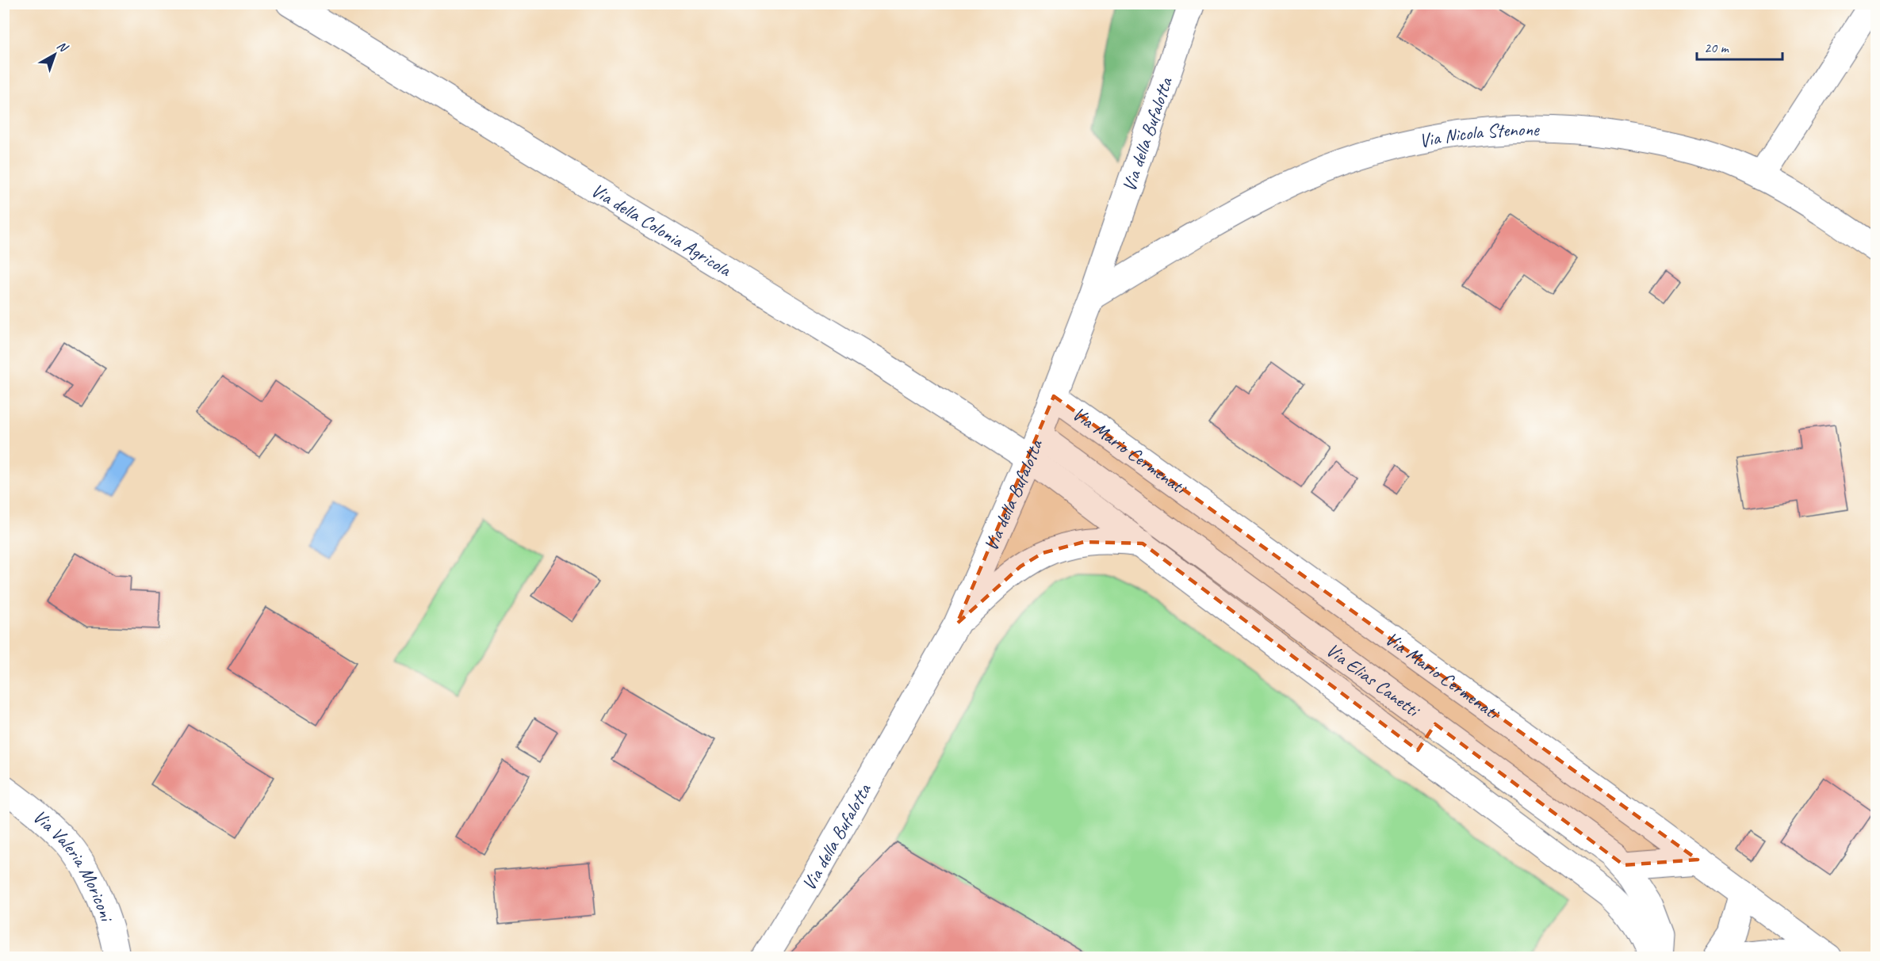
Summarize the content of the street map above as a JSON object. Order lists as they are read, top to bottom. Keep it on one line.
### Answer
{"streets":{"street":["Via della Bufalotta","Via Nicola Stenone","Via della Colonia Agricola","Via Mario Cermenati","Via Elias Canetti","Via Valeria Moriconi"]},"crossings":[["Via della Bufalotta","Via Nicola Stenone"],["Via della Bufalotta","Via della Colonia Agricola"],["Via della Bufalotta","Via Mario Cermenati"],["Via della Bufalotta","Via Elias Canetti"],["Via della Colonia Agricola","Via Elias Canetti"]],"scale_bar":"20 m","north":"top right"}
